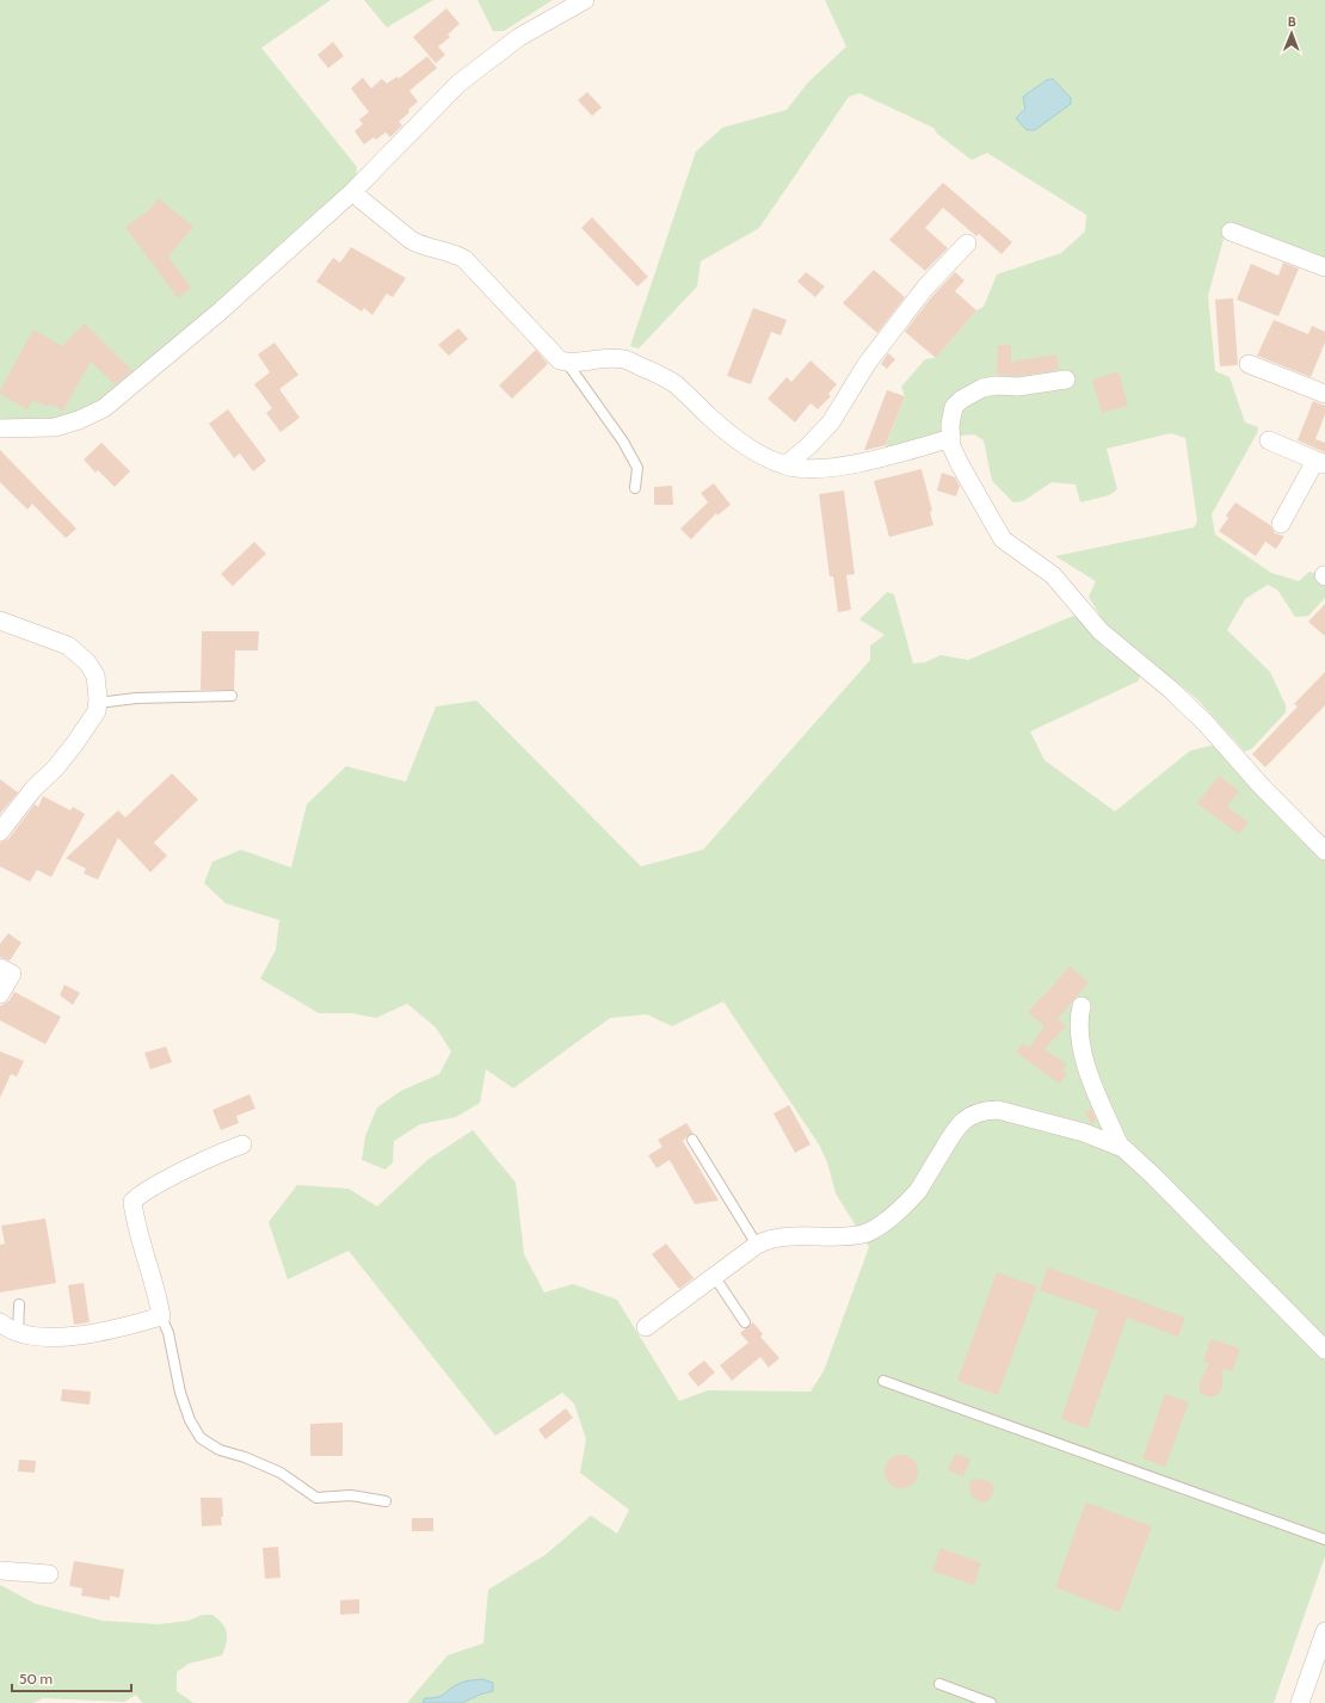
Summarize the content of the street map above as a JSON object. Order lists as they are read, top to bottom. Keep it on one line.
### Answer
{"scale_bar":"50 m","north":"top"}
